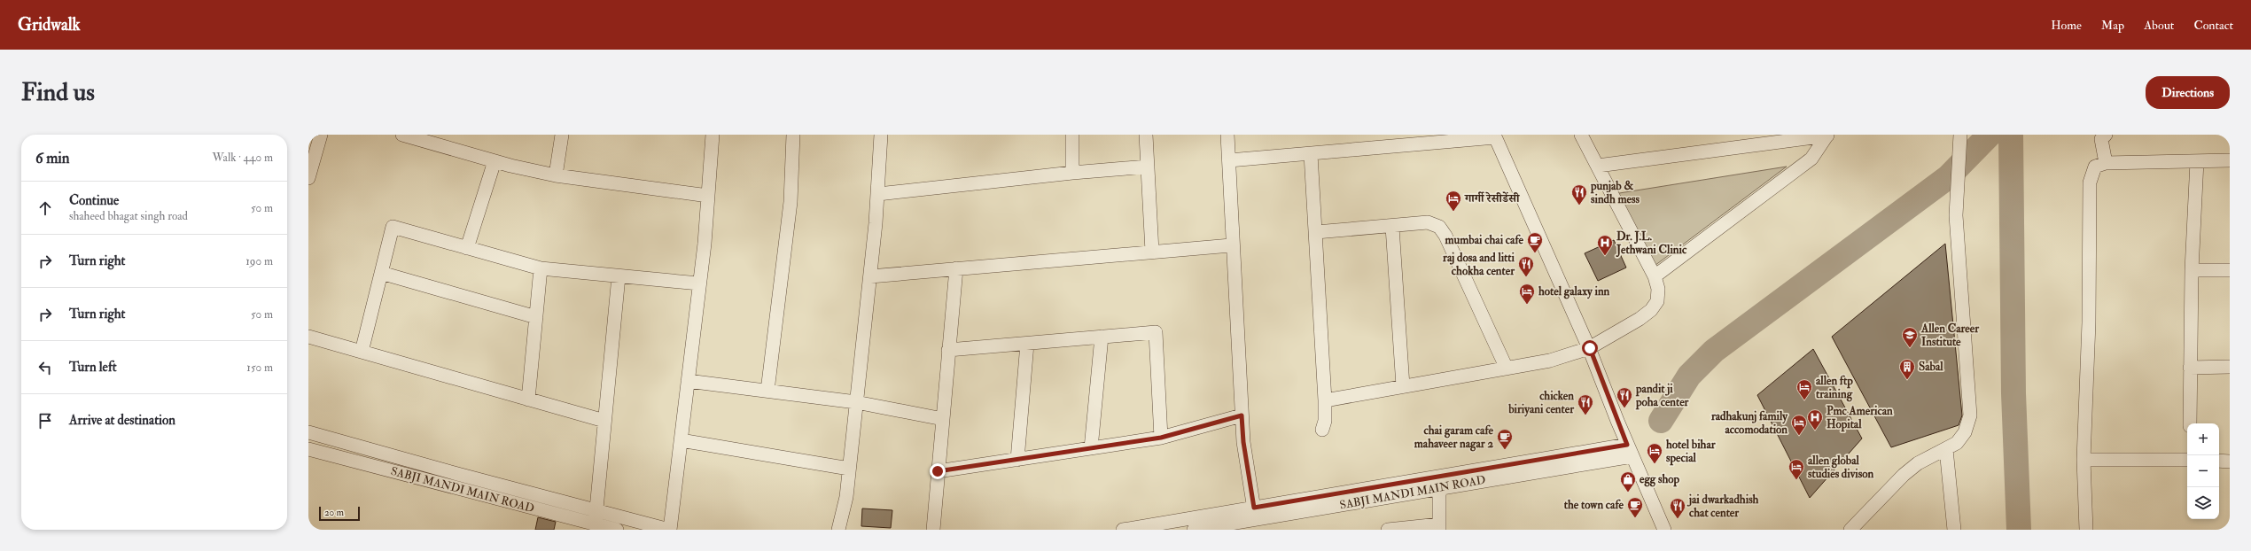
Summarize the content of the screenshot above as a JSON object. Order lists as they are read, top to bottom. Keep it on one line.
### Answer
{"streets":{"street":["SABJI MANDI MAIN ROAD"]},"places":{"restaurant":["punjab & sindh mess","raj dosa and litti chokha center","pandit ji poha center","chicken biriyani center","jai dwarkadhish chat center"],"hotel":["गार्गी रेसीडेंसी","hotel galaxy inn","allen ftp training","radhakunj family accomodation","hotel bihar special","allen global studies divison"],"cafe":["mumbai chai cafe","chai garam cafe mahaveer nagar 2","the town cafe"],"hospital":["Dr. J.L. Jethwani Clinic","Pmc American Hopital"],"school or university":["Allen Career Institute"],"building":["Sabal"],"shop":["egg shop"]},"scale_bar":"20 m","page":{"header":"Gridwalk","nav":["Home","Map","About","Contact"],"buttons":"Directions","title":"Find us","heading":["6 min","Walk · 440 m"],"list":[["Continue","shaheed bhagat singh road","50 m"],["Turn right","190 m"],["Turn right","50 m"],["Turn left","150 m"],"Arrive at destination"],"map_buttons":["+","−"],"scale":"20 m"}}
